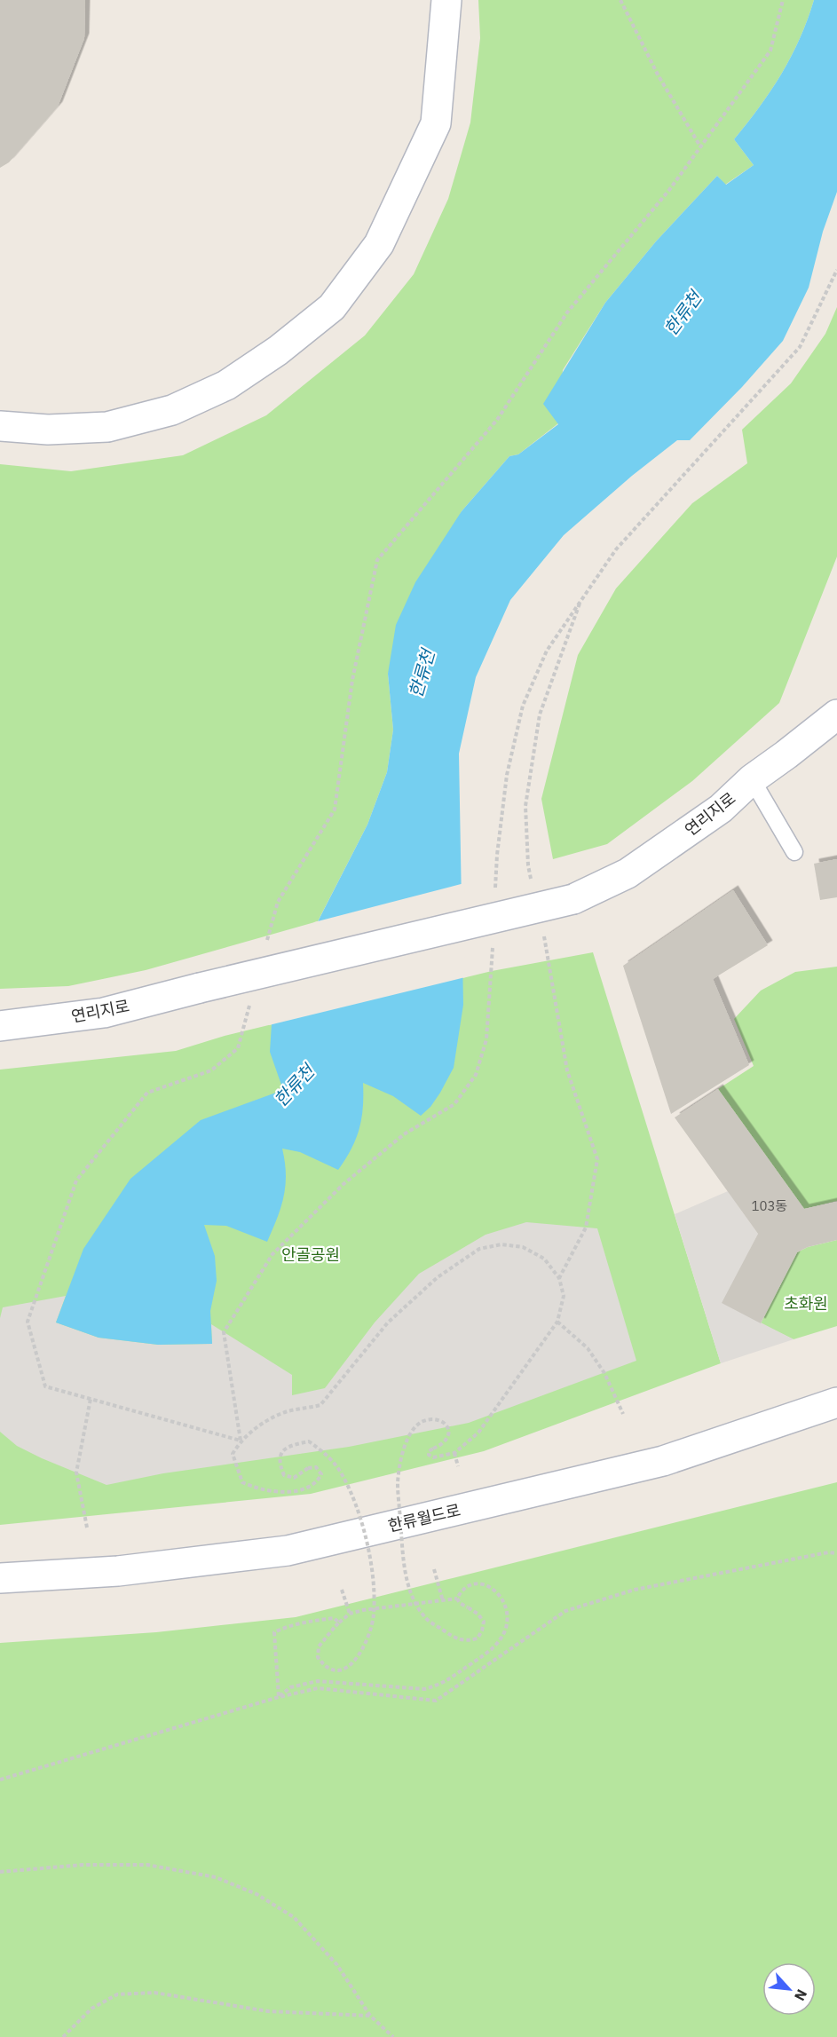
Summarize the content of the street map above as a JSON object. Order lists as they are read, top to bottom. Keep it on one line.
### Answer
{"streets":{"street":["연리지로","한류월드로"]},"water":["한류천"],"parks":["안골공원","초화원"],"house_numbers":["103동"],"north":"bottom right"}
